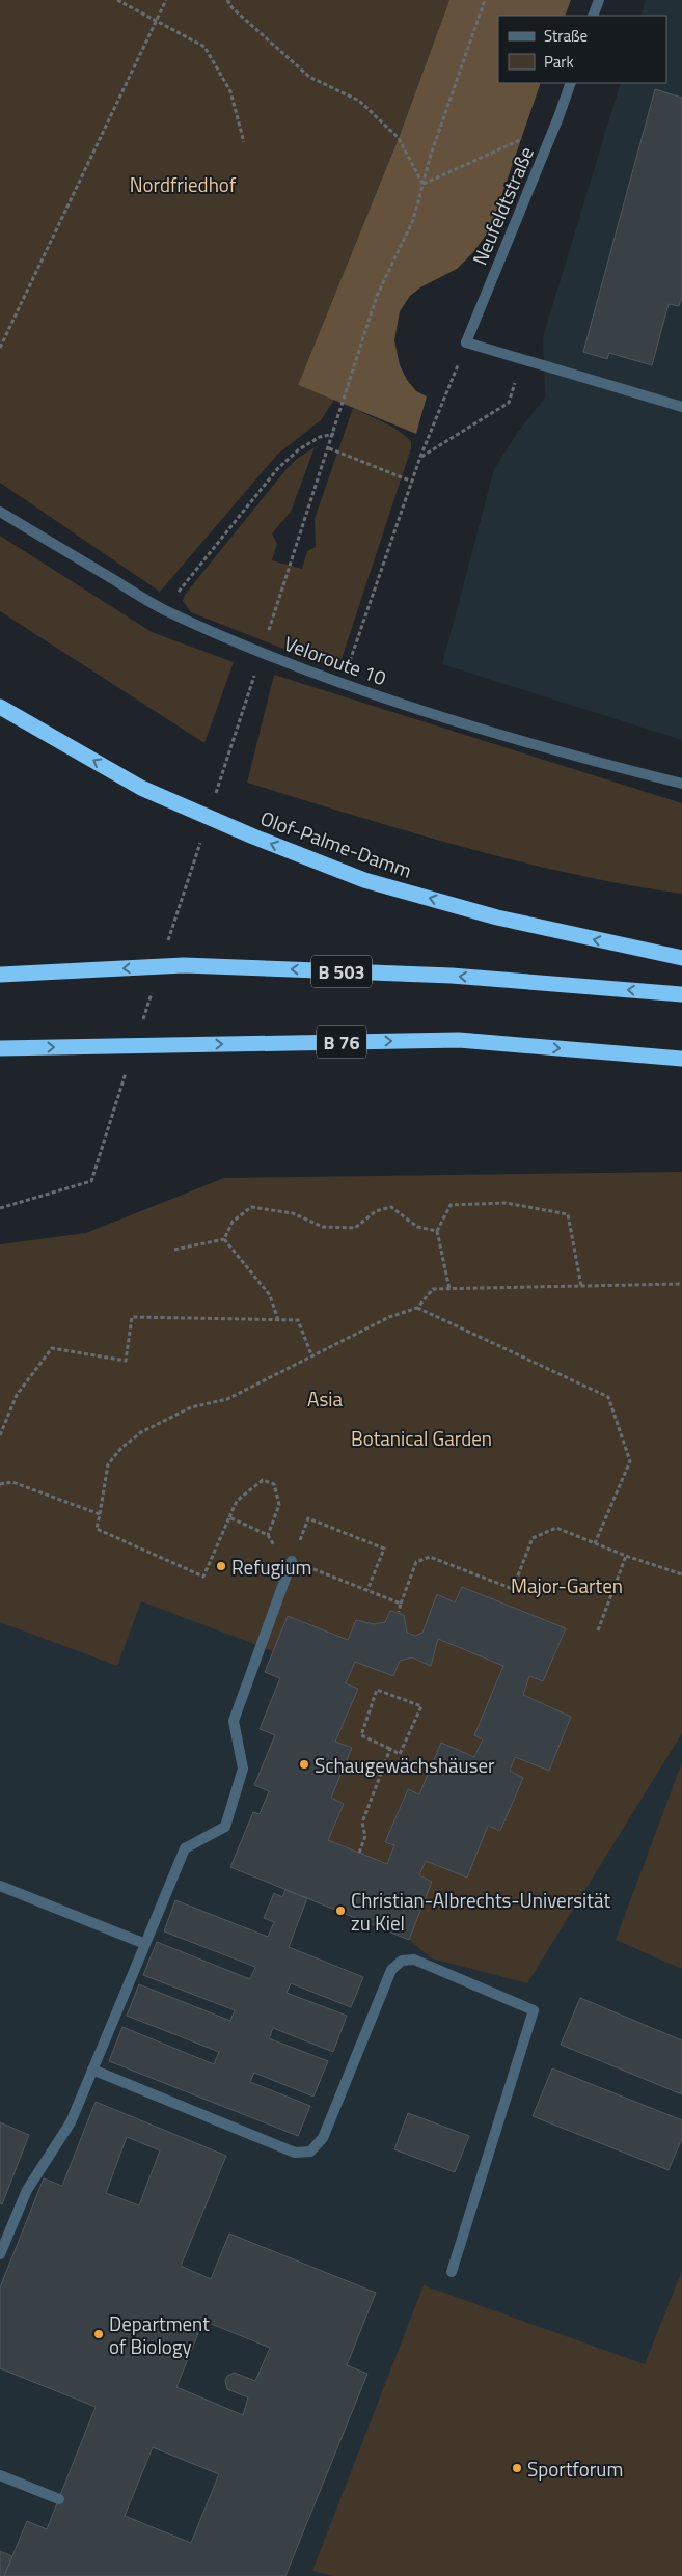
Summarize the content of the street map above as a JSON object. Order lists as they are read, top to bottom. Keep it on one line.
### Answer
{"streets":{"highway":["Olof-Palme-Damm","B 503","B 76"],"street":["Neufeldtstraße","Veloroute 10"]},"parks":["Nordfriedhof","Asia","Botanical Garden","Major-Garten"],"places":["Refugium","Schaugewächshäuser","Christian-Albrechts-Universität zu Kiel","Department of Biology","Sportforum"],"legend":["Straße","Park"]}
